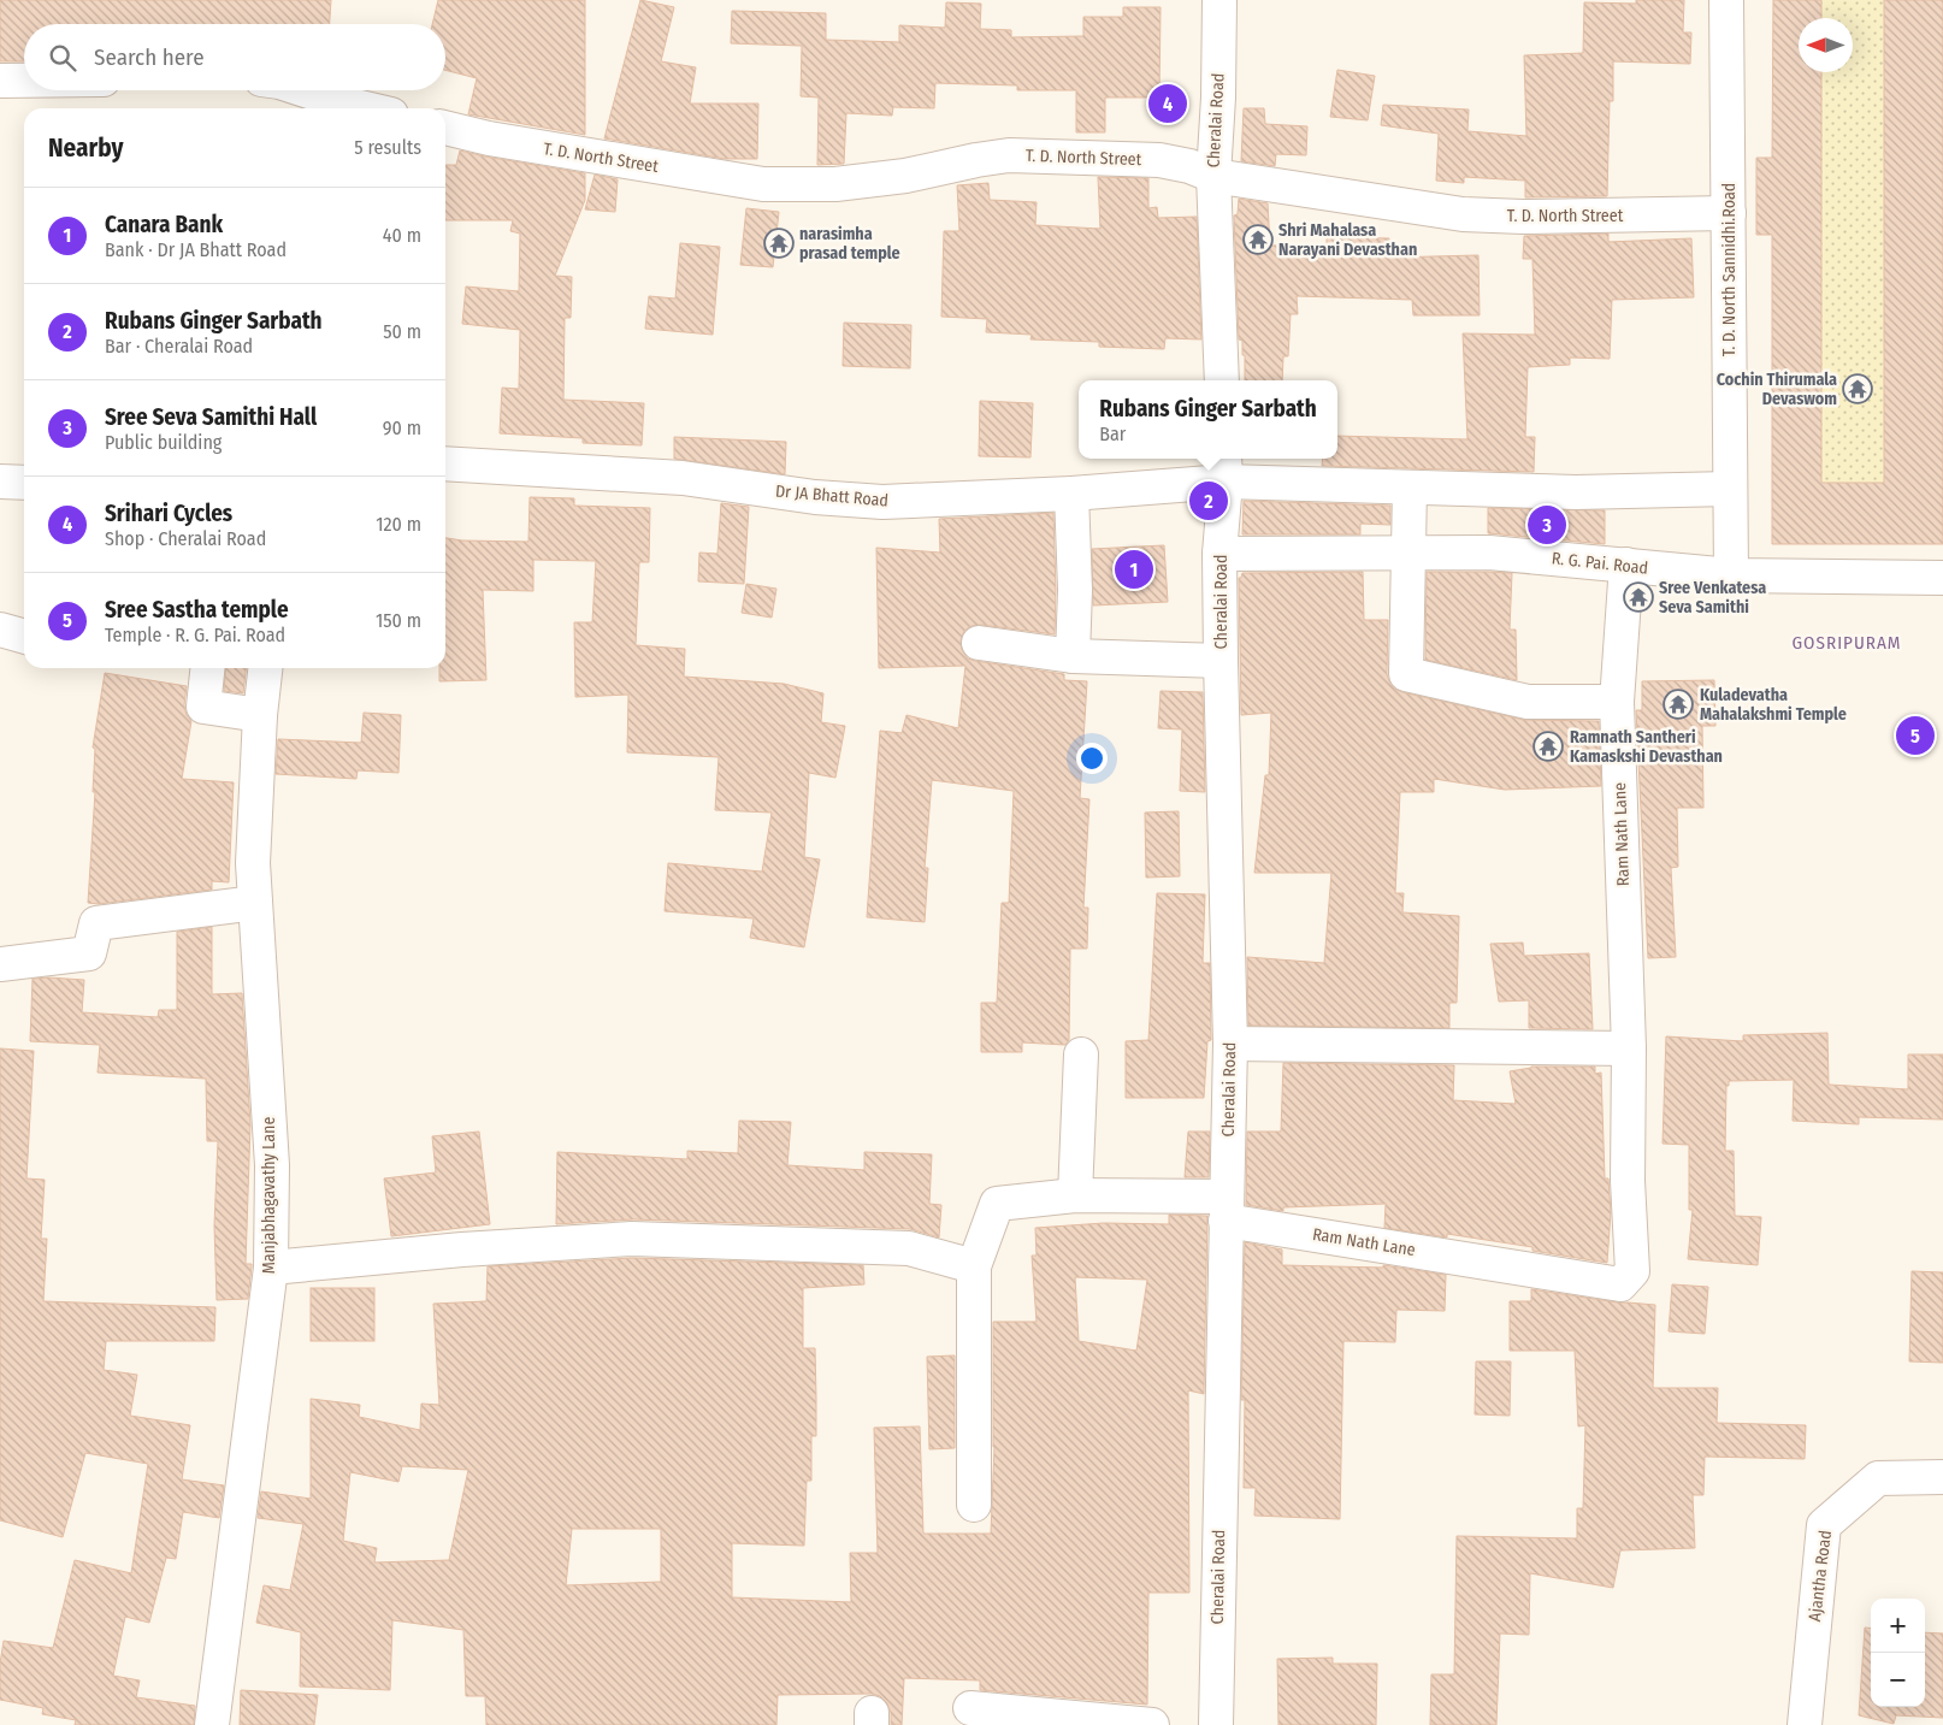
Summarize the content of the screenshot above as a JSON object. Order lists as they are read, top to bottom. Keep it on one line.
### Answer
{"streets":{"street":["Cheralai Road","T. D. North Street","T. D. North Sannidhi.Road","Dr JA Bhatt Road","R. G. Pai. Road","Ram Nath Lane","Manjabhagavathy Lane","Ajantha Road"]},"crossings":[["Cheralai Road","T. D. North Street"],["Cheralai Road","Dr JA Bhatt Road"],["Cheralai Road","R. G. Pai. Road"],["Cheralai Road","Ram Nath Lane"],["T. D. North Street","T. D. North Sannidhi.Road"],["T. D. North Sannidhi.Road","Dr JA Bhatt Road"],["T. D. North Sannidhi.Road","R. G. Pai. Road"],["R. G. Pai. Road","Ram Nath Lane"]],"districts":["GOSRIPURAM"],"places":{"temple":["Shri Mahalasa Narayani Devasthan","narasimha prasad temple","Cochin Thirumala Devaswom","Sree Venkatesa Seva Samithi","Kuladevatha Mahalakshmi Temple","Ramnath Santheri Kamaskshi Devasthan"]},"north":"left","page":{"search":"Search here","pins":["4","2","3","1","5"],"heading":["Nearby","5 results"],"list":[{"mark":"1","name":"Canara Bank","note":"Bank · Dr JA Bhatt Road","value":"40 m"},{"mark":"2","name":"Rubans Ginger Sarbath","note":"Bar · Cheralai Road","value":"50 m"},{"mark":"3","name":"Sree Seva Samithi Hall","note":"Public building","value":"90 m"},{"mark":"4","name":"Srihari Cycles","note":"Shop · Cheralai Road","value":"120 m"},{"mark":"5","name":"Sree Sastha temple","note":"Temple · R. G. Pai. Road","value":"150 m"}],"popup":["Rubans Ginger Sarbath","Bar"],"map_buttons":["+","−"]}}
